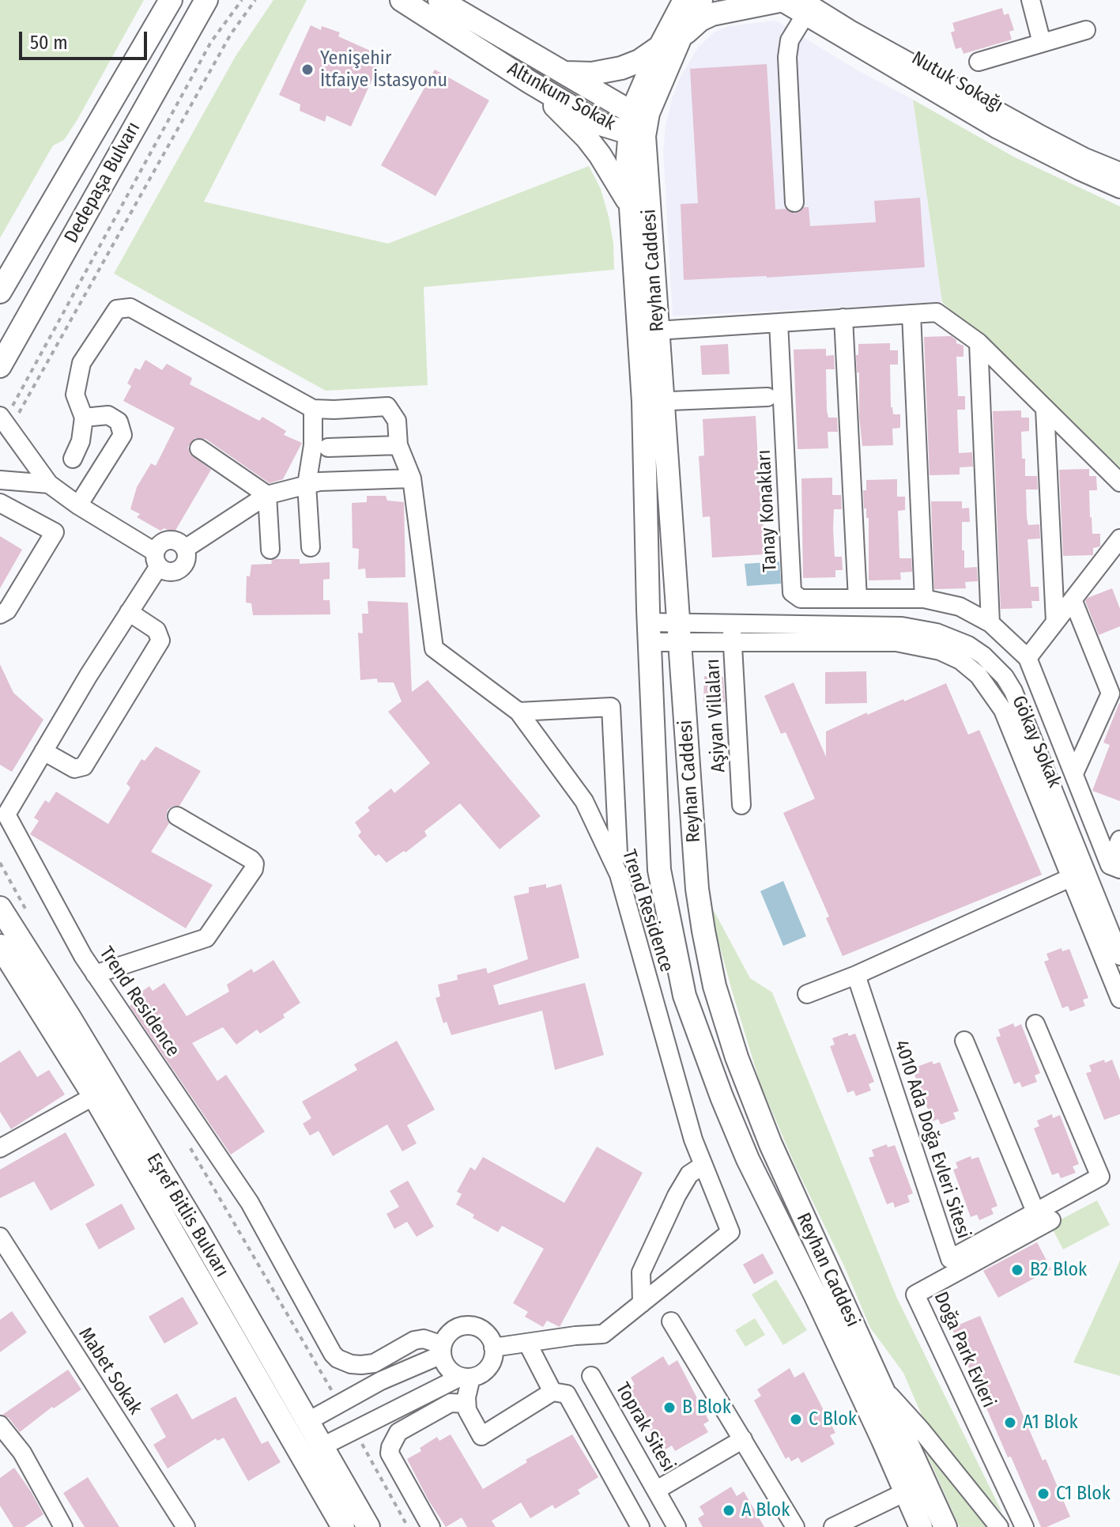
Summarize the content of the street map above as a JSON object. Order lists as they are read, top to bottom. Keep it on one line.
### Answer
{"streets":{"main road":["Altınkum Sokak","Dedepaşa Bulvarı","Reyhan Caddesi","Eşref Bitlis Bulvarı"],"street":["Nutuk Sokağı","Tanay Konakları","Aşiyan Villaları","Gökay Sokak","Trend Residence","4010 Ada Doğa Evleri Sitesi","Doğa Park Evleri","Mabet Sokak","Toprak Sitesi"]},"crossings":[["Altınkum Sokak","Reyhan Caddesi"],["Reyhan Caddesi","Gökay Sokak"],["Aşiyan Villaları","Gökay Sokak"],["4010 Ada Doğa Evleri Sitesi","Doğa Park Evleri"]],"places":["Yenişehir İtfaiye İstasyonu","B2 Blok","B Blok","C Blok","A1 Blok","C1 Blok","A Blok"],"scale_bar":"50 m"}
